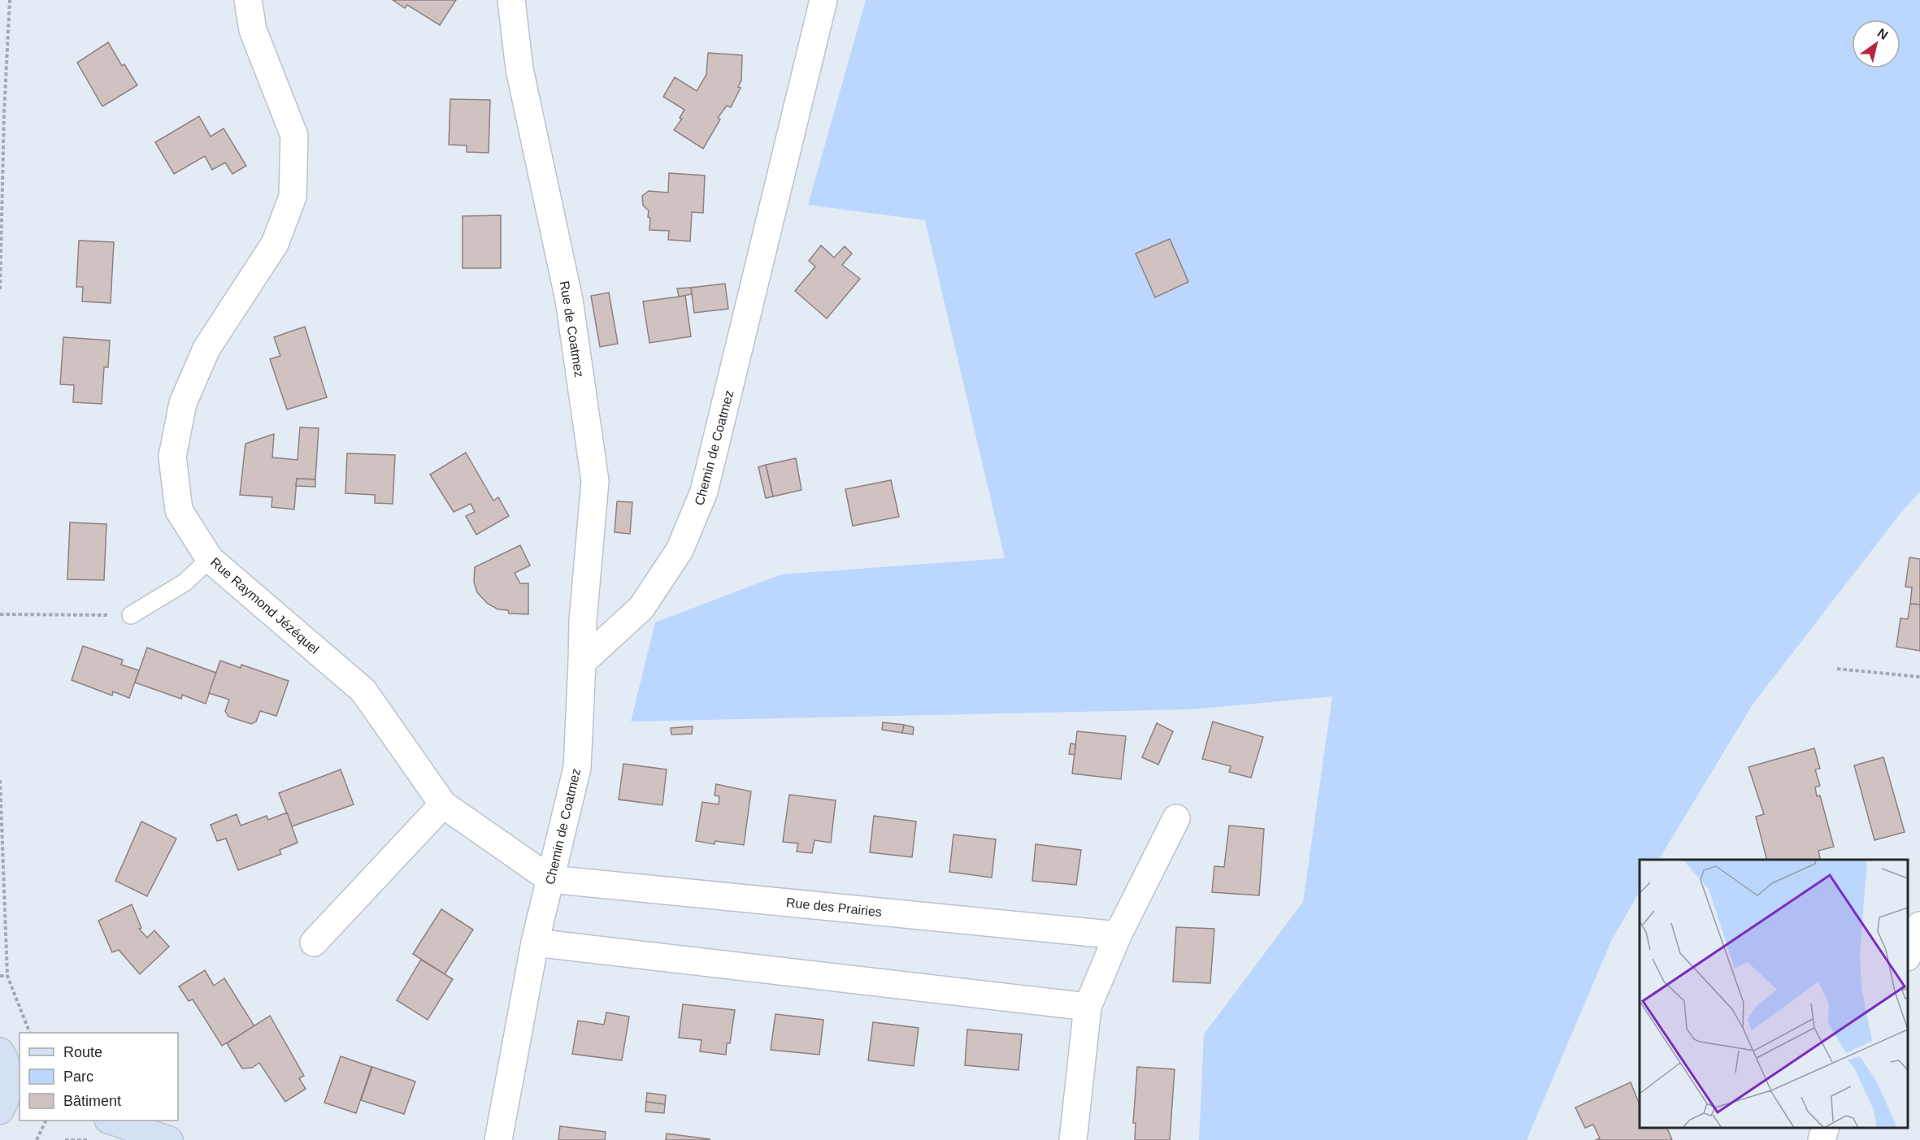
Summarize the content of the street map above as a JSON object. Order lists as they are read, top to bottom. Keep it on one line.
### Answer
{"streets":{"street":["Rue de Coatmez","Chemin de Coatmez","Rue Raymond Jézéquel","Rue des Prairies"]},"crossings":[["Rue de Coatmez","Chemin de Coatmez"],["Chemin de Coatmez","Rue Raymond Jézéquel"],["Chemin de Coatmez","Rue des Prairies"],["Rue Raymond Jézéquel","Rue des Prairies"]],"legend":["Route","Parc","Bâtiment"],"north":"top right"}
